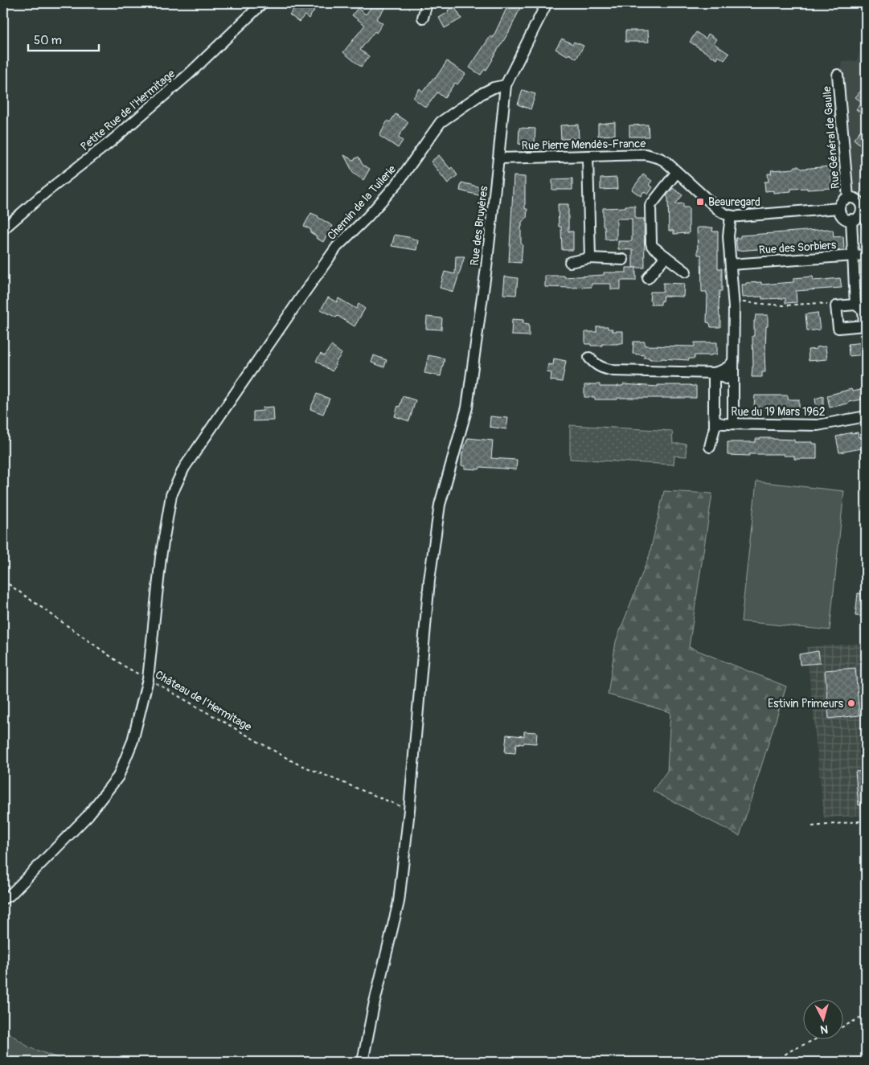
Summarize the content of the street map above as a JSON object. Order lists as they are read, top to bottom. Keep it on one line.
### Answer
{"streets":{"street":["Petite Rue de l'Hermitage","Rue Général de Gaulle","Rue Pierre Mendès-France","Chemin de la Tuilerie","Rue des Bruyères","Rue des Sorbiers","Rue du 19 Mars 1962"],"path":["Château de l’Hermitage"]},"crossings":[["Rue Pierre Mendès-France","Rue des Bruyères"],["Chemin de la Tuilerie","Rue des Bruyères"],["Chemin de la Tuilerie","Château de l’Hermitage"],["Rue des Bruyères","Château de l’Hermitage"]],"places":{"transit":["Beauregard"],"other":["Estivin Primeurs"]},"scale_bar":"50 m","north":"bottom"}
